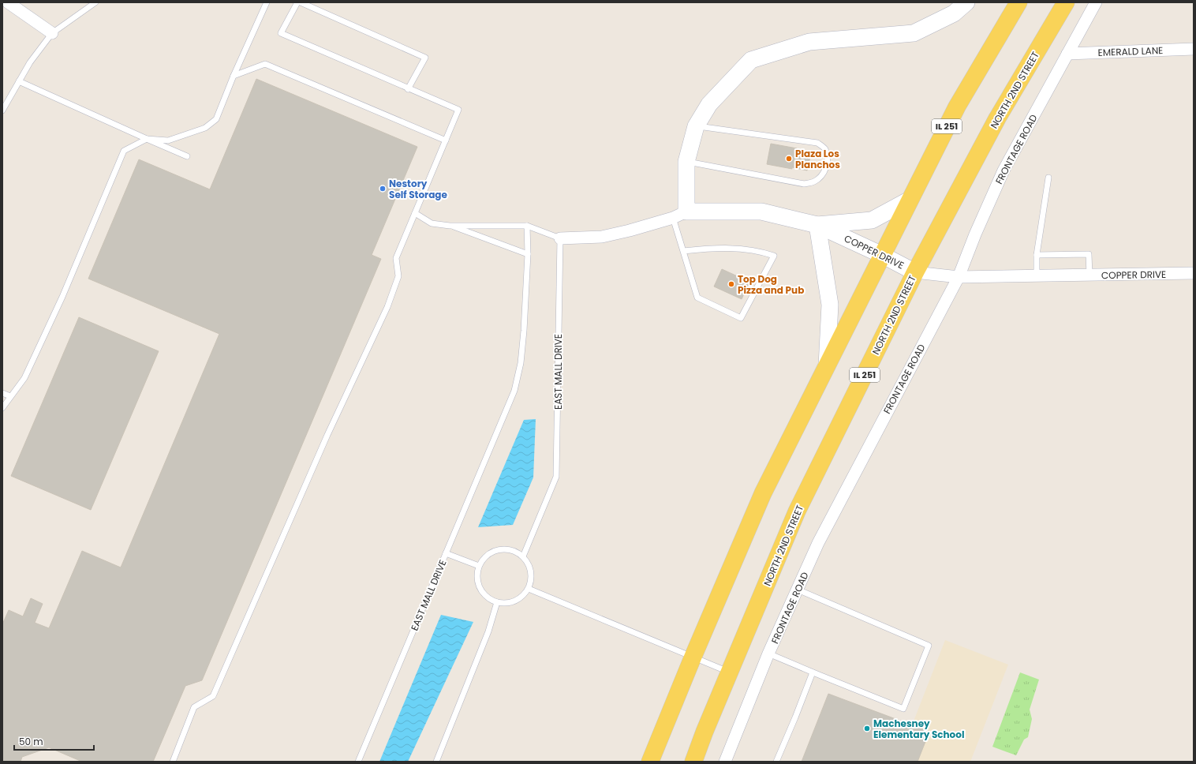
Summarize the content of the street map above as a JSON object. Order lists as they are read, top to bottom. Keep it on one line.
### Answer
{"streets":{"main road":["NORTH 2ND STREET","IL 251"],"street":["EMERALD LANE","FRONTAGE ROAD","COPPER DRIVE"],"lane":["EAST MALL DRIVE"]},"crossings":[["EMERALD LANE","FRONTAGE ROAD"],["NORTH 2ND STREET","COPPER DRIVE"],["IL 251","COPPER DRIVE"],["FRONTAGE ROAD","COPPER DRIVE"],["COPPER DRIVE","EAST MALL DRIVE"]],"places":["Plaza Los Planchos","Nestory Self Storage","Top Dog Pizza and Pub","Machesney Elementary School"],"scale_bar":"50 m"}
